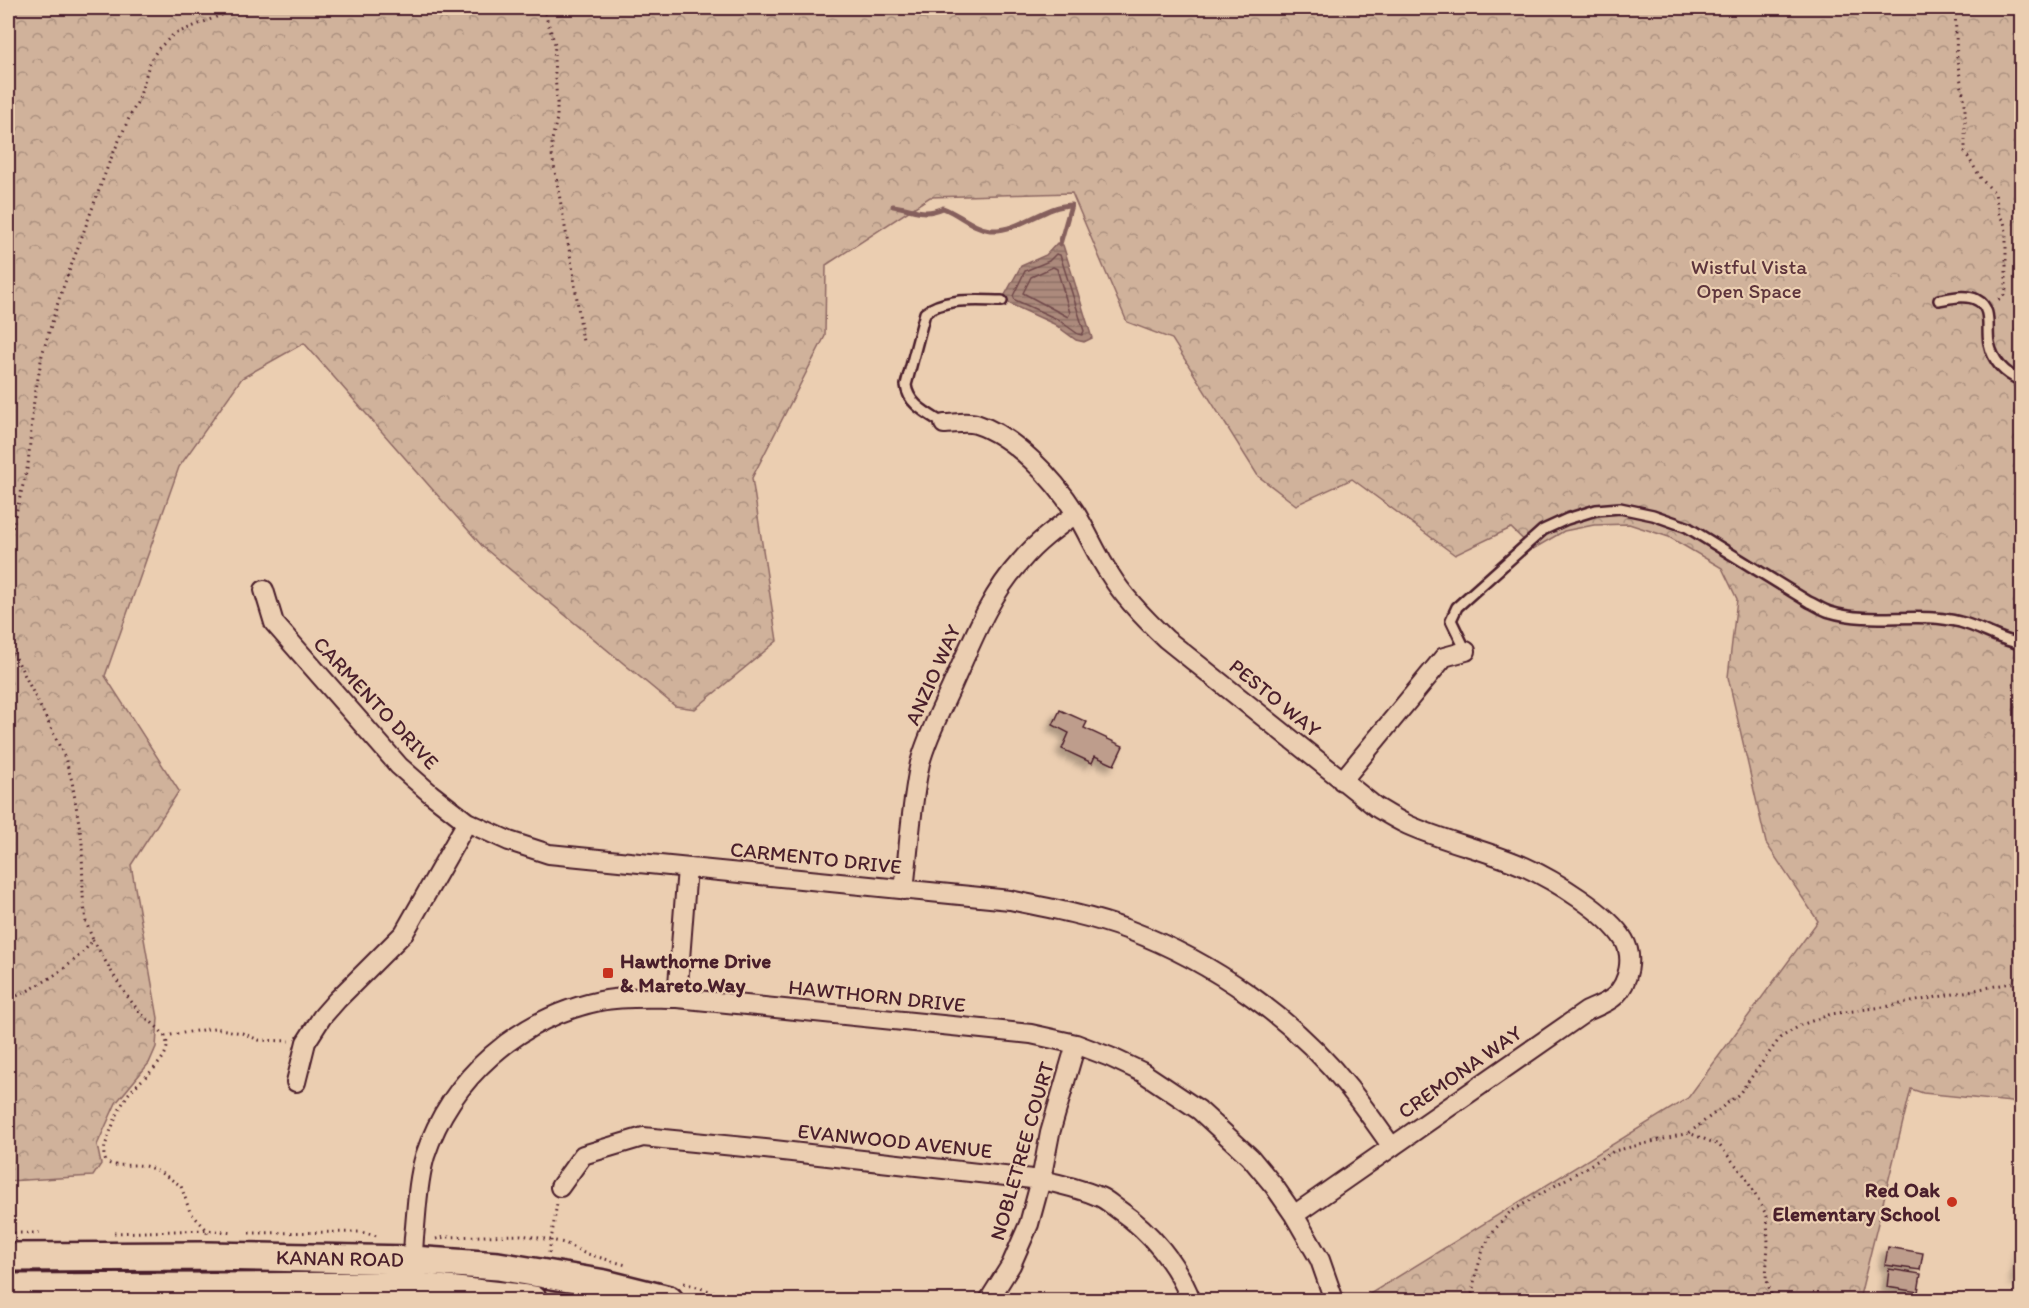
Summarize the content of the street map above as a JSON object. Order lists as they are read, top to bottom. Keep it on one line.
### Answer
{"streets":{"main road":["KANAN ROAD"],"street":["ANZIO WAY","PESTO WAY","CARMENTO DRIVE","HAWTHORN DRIVE","CREMONA WAY","EVANWOOD AVENUE","NOBLETREE COURT"]},"crossings":[["ANZIO WAY","PESTO WAY"],["ANZIO WAY","CARMENTO DRIVE"],["PESTO WAY","CREMONA WAY"],["CARMENTO DRIVE","CREMONA WAY"],["HAWTHORN DRIVE","CREMONA WAY"],["HAWTHORN DRIVE","NOBLETREE COURT"],["HAWTHORN DRIVE","KANAN ROAD"],["EVANWOOD AVENUE","NOBLETREE COURT"]],"parks":["Wistful Vista Open Space"],"places":{"transit":["Hawthorne Drive & Mareto Way"],"other":["Red Oak Elementary School"]}}
